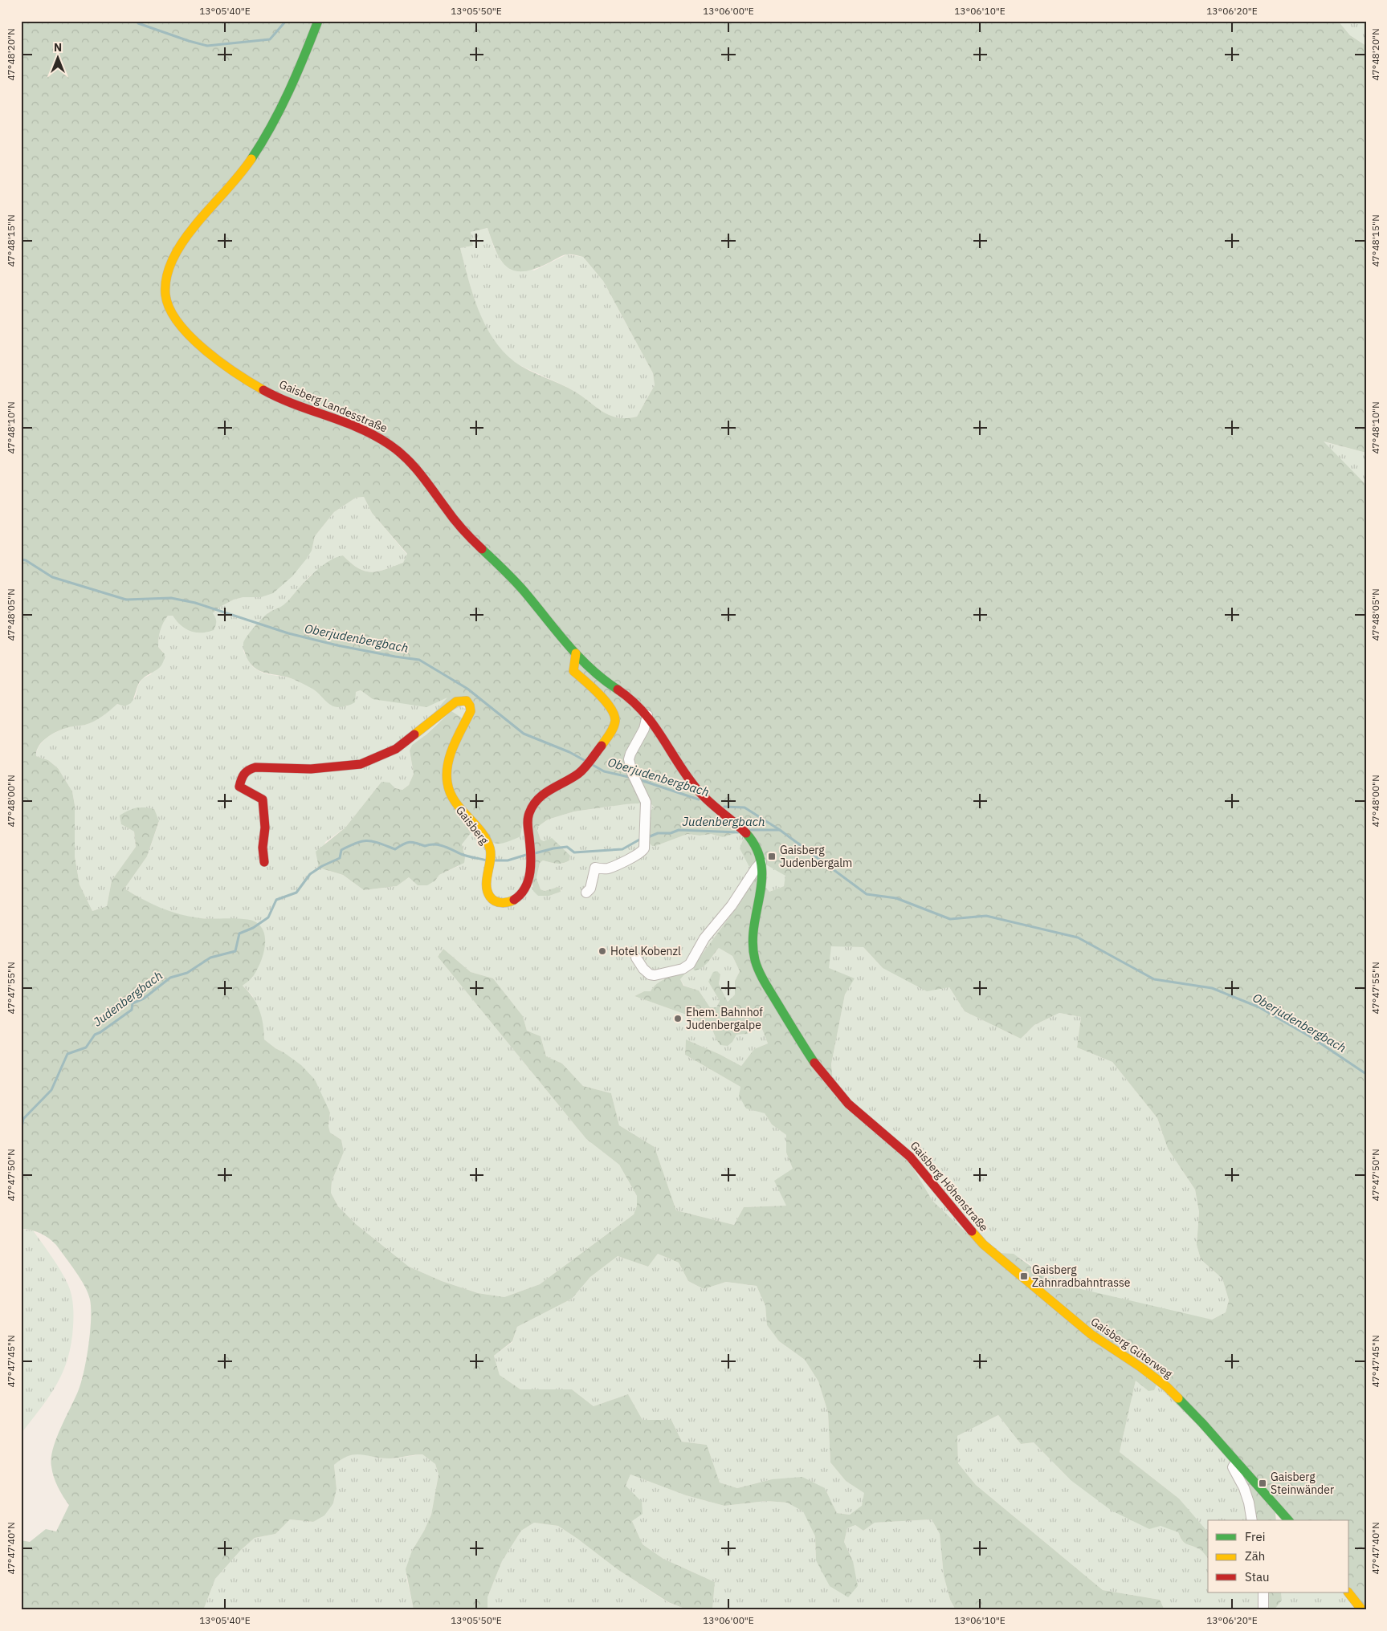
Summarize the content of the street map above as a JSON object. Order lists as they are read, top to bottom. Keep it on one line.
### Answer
{"streets":{"main road":["Gaisberg Landesstraße","Gaisberg","Gaisberg Höhenstraße","Gaisberg Güterweg"]},"crossings":[["Gaisberg Landesstraße","Gaisberg"],["Gaisberg Landesstraße","Gaisberg Höhenstraße"],["Gaisberg Höhenstraße","Gaisberg Güterweg"]],"water":["Oberjudenbergbach","Judenbergbach"],"places":{"transit":["Gaisberg Judenbergalm","Gaisberg Zahnradbahntrasse","Gaisberg Steinwänder"],"other":["Hotel Kobenzl","Ehem. Bahnhof Judenbergalpe"]},"legend":["Frei","Zäh","Stau"],"north":"top","coordinates":["13°05'40\"E","13°05'50\"E","13°06'00\"E","13°06'10\"E","13°06'20\"E","47°48'20\"N","47°48'15\"N","47°48'10\"N","47°48'05\"N","47°48'00\"N","47°47'55\"N","47°47'50\"N","47°47'45\"N","47°47'40\"N"]}
